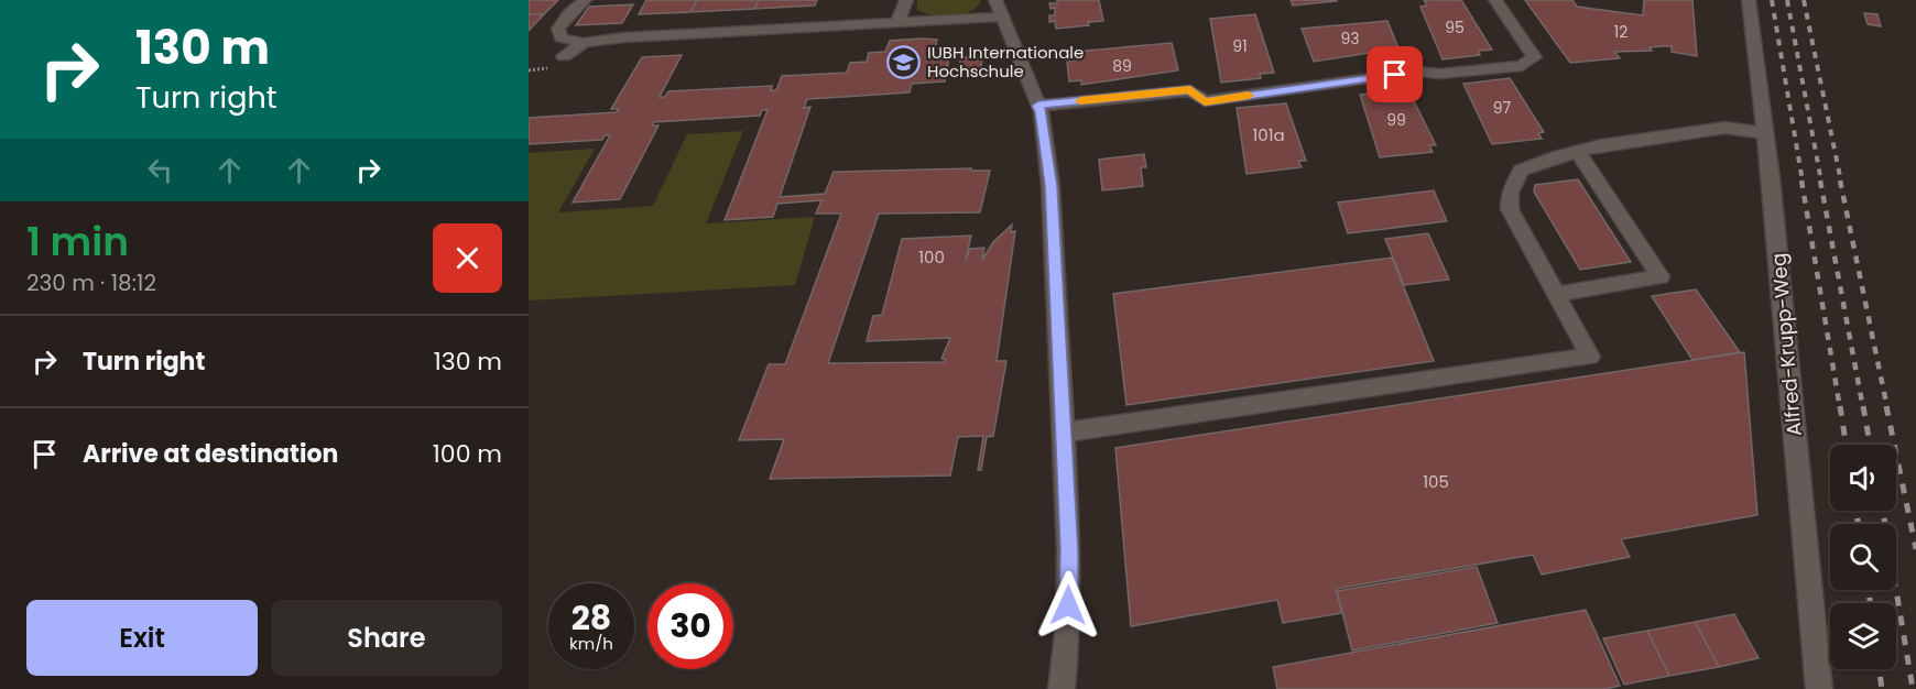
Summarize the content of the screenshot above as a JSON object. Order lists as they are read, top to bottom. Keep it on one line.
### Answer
{"streets":{"street":["Alfred-Krupp-Weg"]},"places":{"school or university":["IUBH Internationale Hochschule"]},"house_numbers":["95","12","93","91","89","97","99","101a","100","105"],"page":{"turn":["130 m","Turn right"],"heading":["1 min","230 m · 18:12"],"list":[{"name":"Turn right","value":"130 m"},{"name":"Arrive at destination","value":"100 m"}],"speed":"28 km/h","limit":"30","buttons":["Exit","Share"]}}
